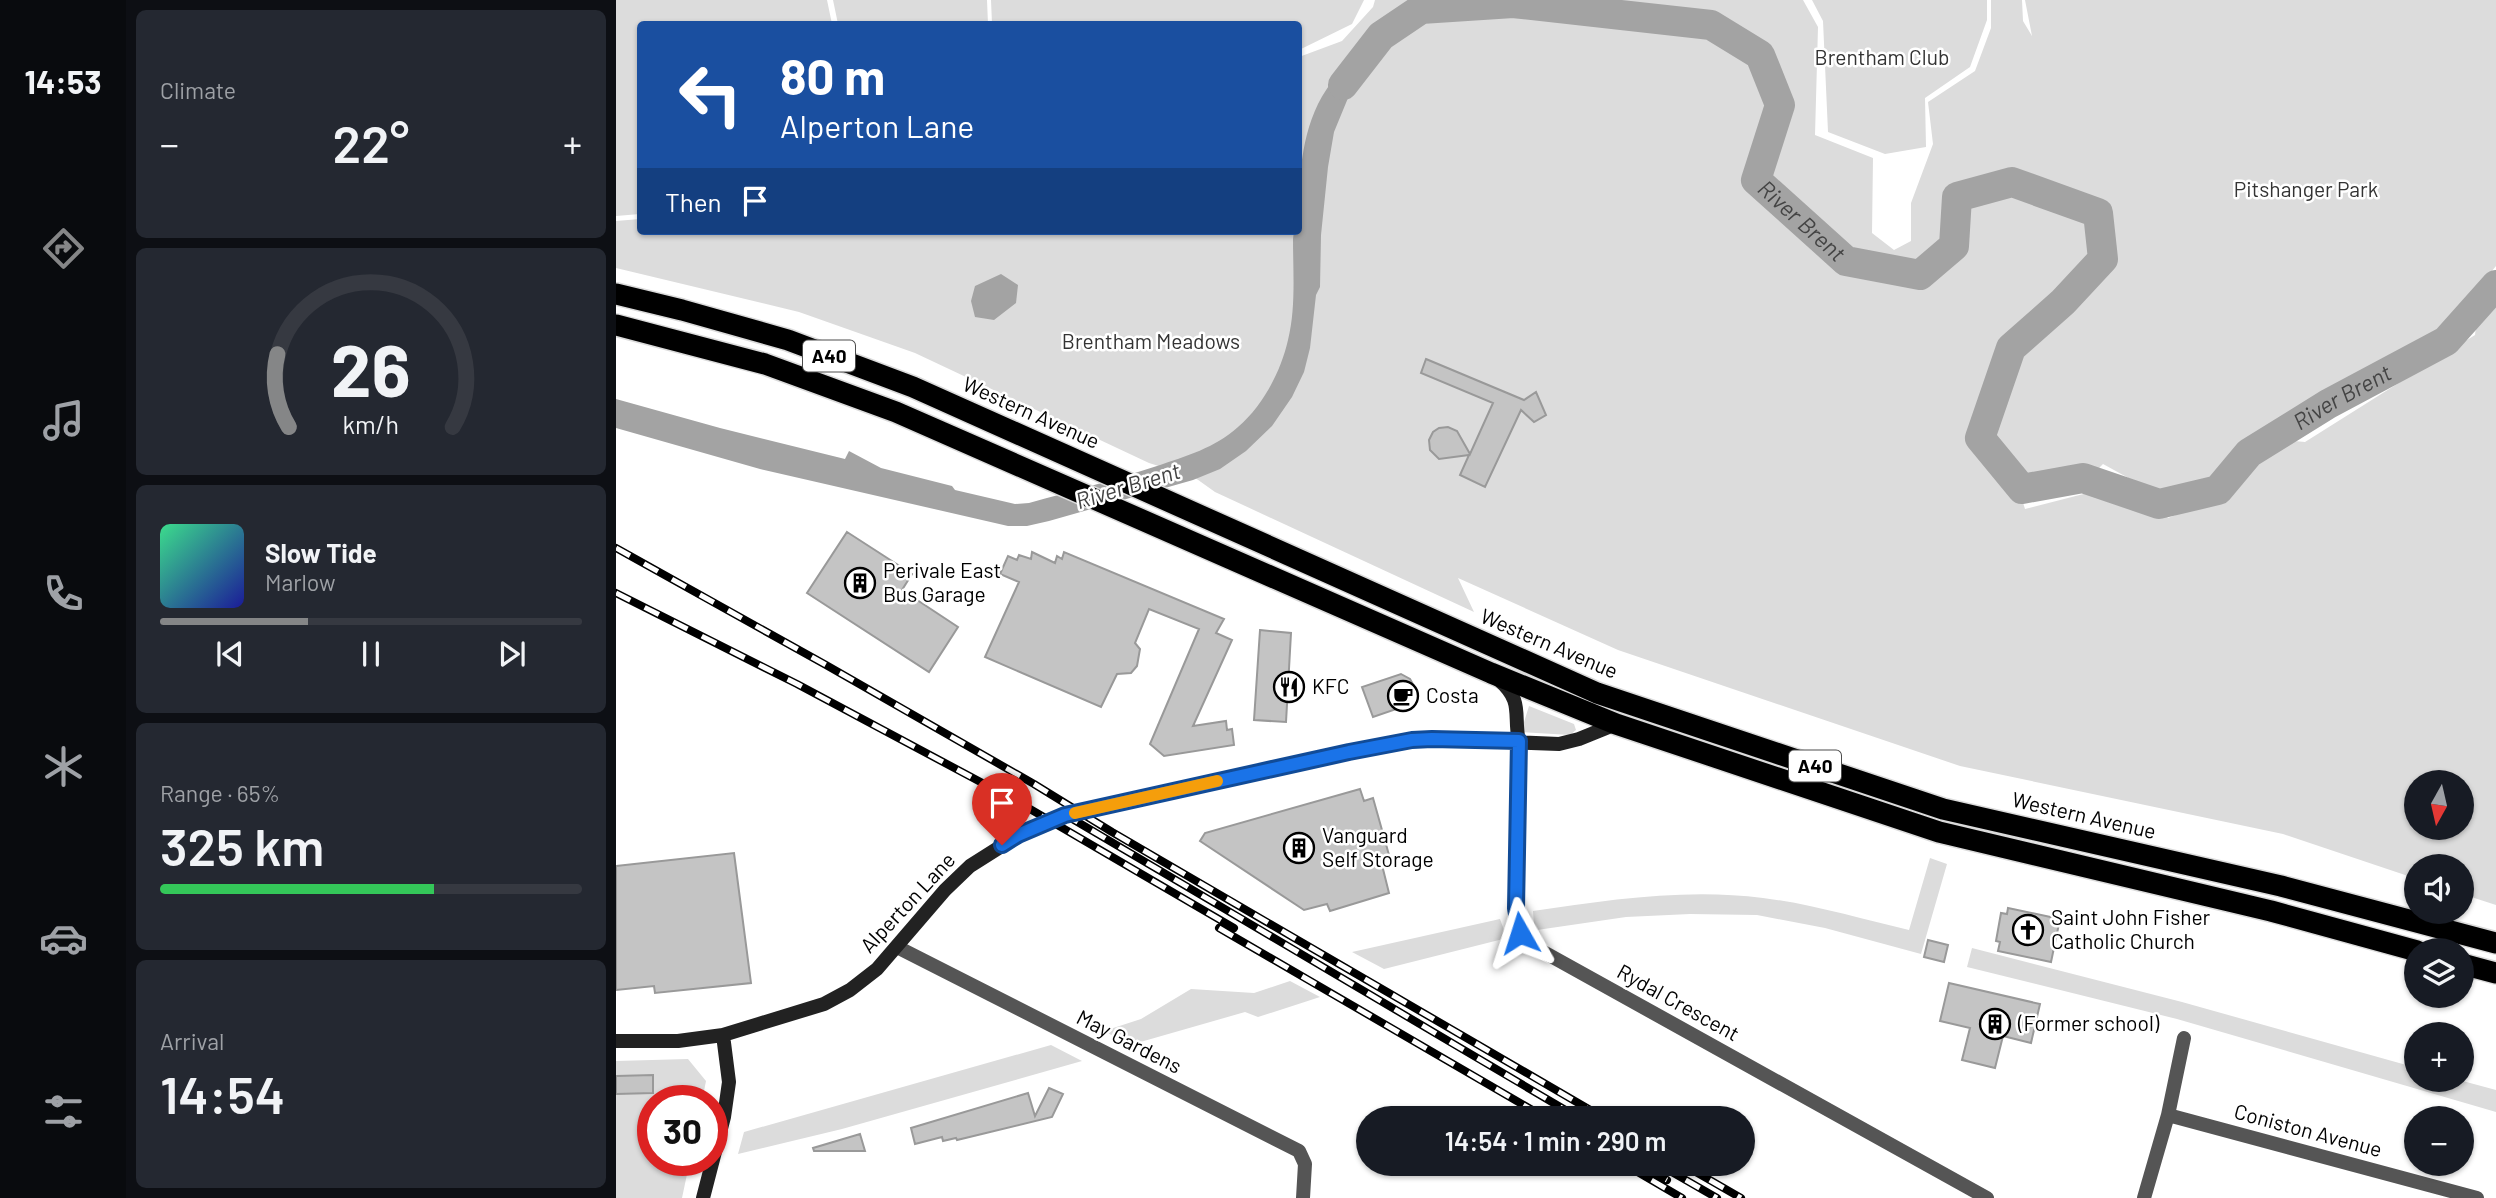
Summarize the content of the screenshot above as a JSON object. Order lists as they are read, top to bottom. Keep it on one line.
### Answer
{"streets":{"highway":["A40","Western Avenue"],"main road":["Alperton Lane"],"street":["Rydal Crescent","May Gardens","Coniston Avenue"]},"crossings":[["A40","Alperton Lane"],["Alperton Lane","Rydal Crescent"],["Alperton Lane","May Gardens"]],"water":["River Brent"],"parks":["Brentham Club","Pitshanger Park","Brentham Meadows"],"places":{"building":["Perivale East Bus Garage","Vanguard Self Storage","(Former school)"],"restaurant":["KFC"],"cafe":["Costa"],"church":["Saint John Fisher Catholic Church"]},"north":"bottom","page":{"tabs":"14:53","tile":["Climate",["Range · 65%","325 km"],["Arrival","14:54"]],"turn":["80 m","Alperton Lane"],"heat":["−","22°","+"],"then":"Then","song":["Slow Tide","Marlow"],"map_buttons":["+","−"],"limit":"30","trip":"14:54 · 1 min · 290 m","gauge":["26","km/h"]}}
